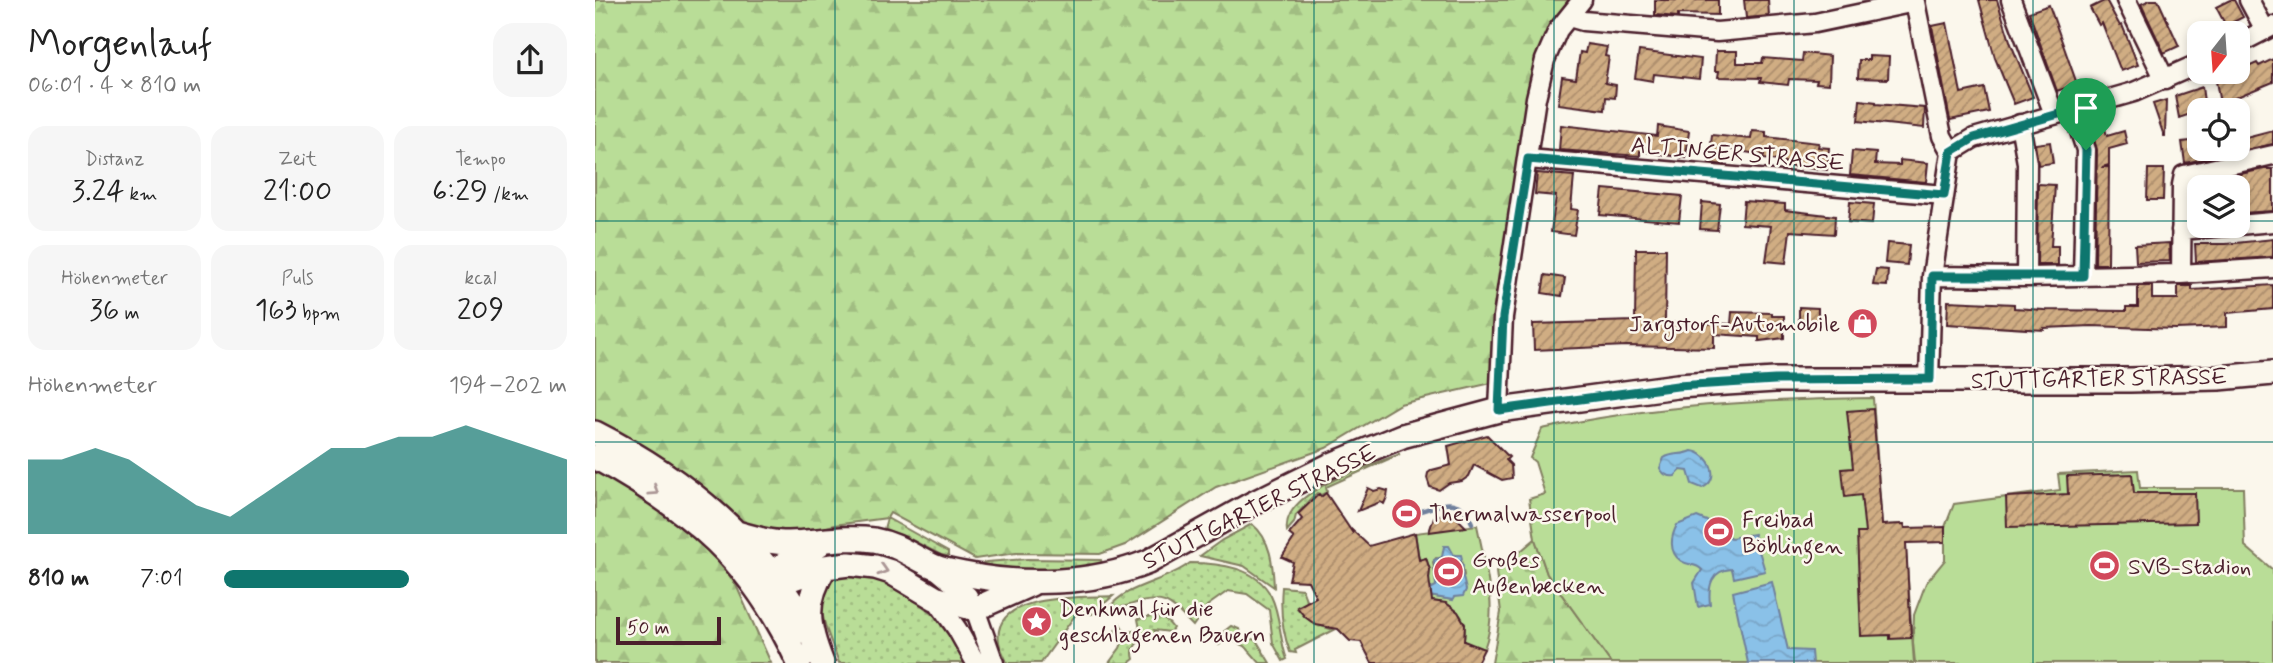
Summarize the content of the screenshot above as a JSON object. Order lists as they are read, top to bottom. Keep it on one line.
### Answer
{"streets":{"main road":["STUTTGARTER STRASSE"],"street":["ALTINGER STRASSE"]},"places":{"shop":["Jargstorf-Automobile"],"sports":["Thermalwasserpool","Freibad Böblingen","SVB-Stadion","Großes Außenbecken"],"place":["Denkmal für die geschlagenen Bauern"]},"scale_bar":"50 m","north":"bottom","page":{"heading":["Morgenlauf","06:01 · 4 × 810 m"],"stats":[["Distanz","3.24 km"],["Zeit","21:00"],["Tempo","6:29 /km"],["Höhenmeter","36 m"],["Puls","163 bpm"],["kcal","209"]],"chart":["Höhenmeter","194–202 m"],"list":[{"name":"810 m","note":"7:01"}],"scale":"50 m"}}
